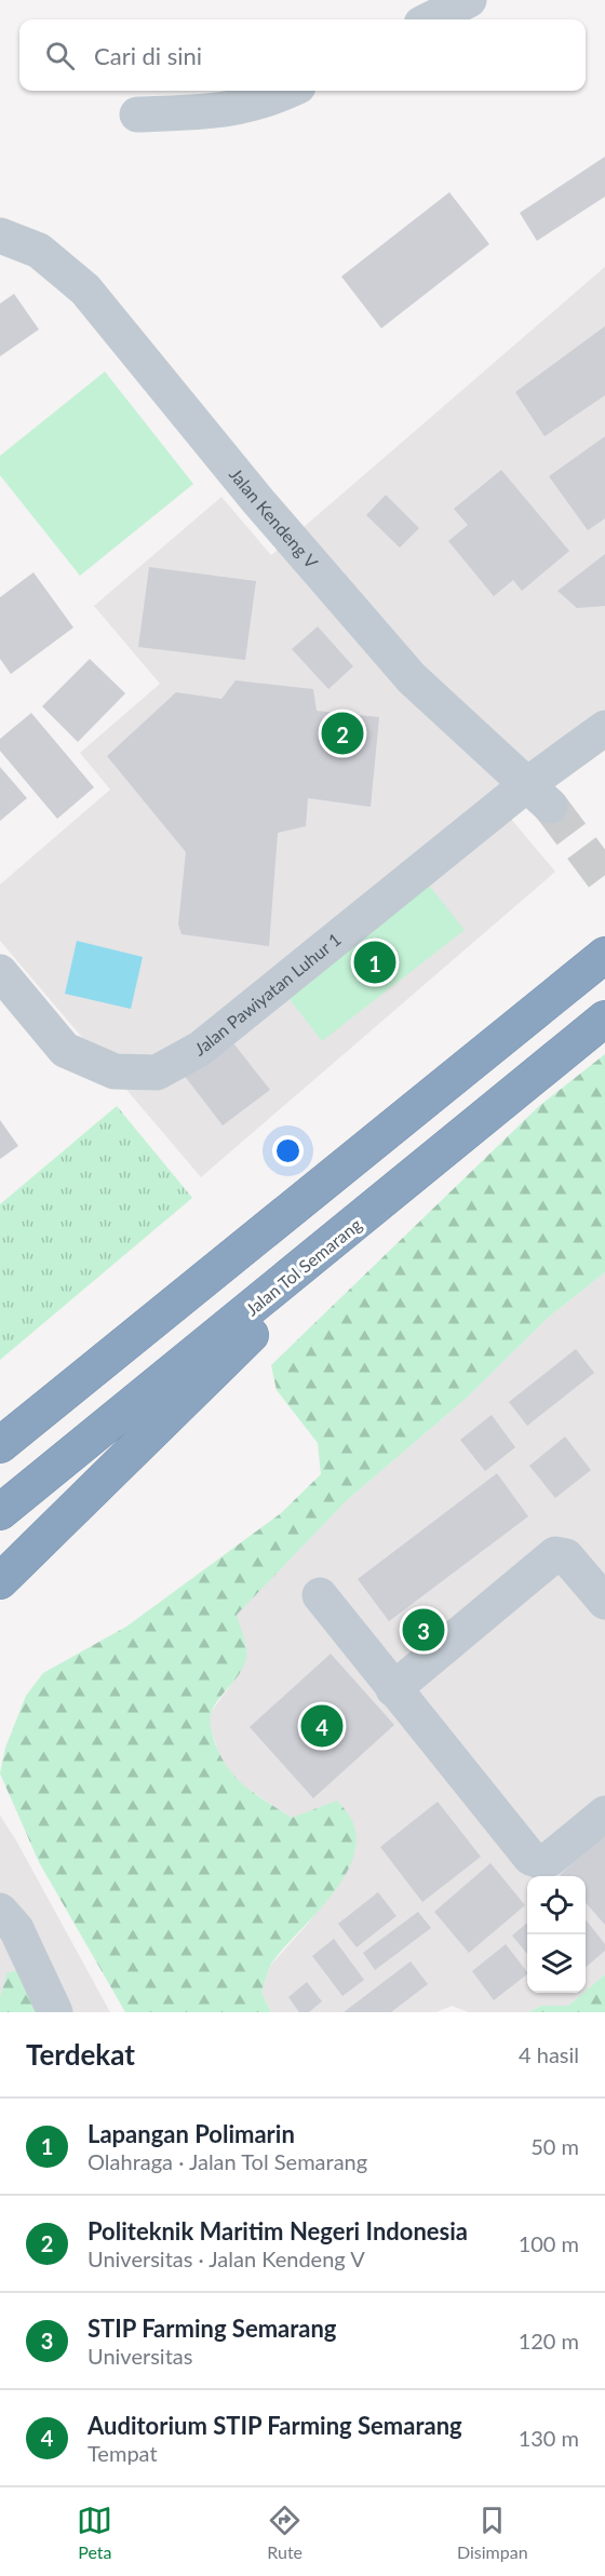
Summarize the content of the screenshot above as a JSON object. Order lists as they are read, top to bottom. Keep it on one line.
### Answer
{"streets":{"highway":["Jalan Tol Semarang"],"street":["Jalan Kendeng V","Jalan Pawiyatan Luhur 1"]},"crossings":[["Jalan Kendeng V","Jalan Pawiyatan Luhur 1"]],"page":{"search":"Cari di sini","pins":["2","1","3","4"],"heading":["Terdekat","4 hasil"],"list":[{"mark":"1","name":"Lapangan Polimarin","note":"Olahraga · Jalan Tol Semarang","value":"50 m"},{"mark":"2","name":"Politeknik Maritim Negeri Indonesia","note":"Universitas · Jalan Kendeng V","value":"100 m"},{"mark":"3","name":"STIP Farming Semarang","note":"Universitas","value":"120 m"},{"mark":"4","name":"Auditorium STIP Farming Semarang","note":"Tempat","value":"130 m"}],"nav":["Peta","Rute","Disimpan"]}}
